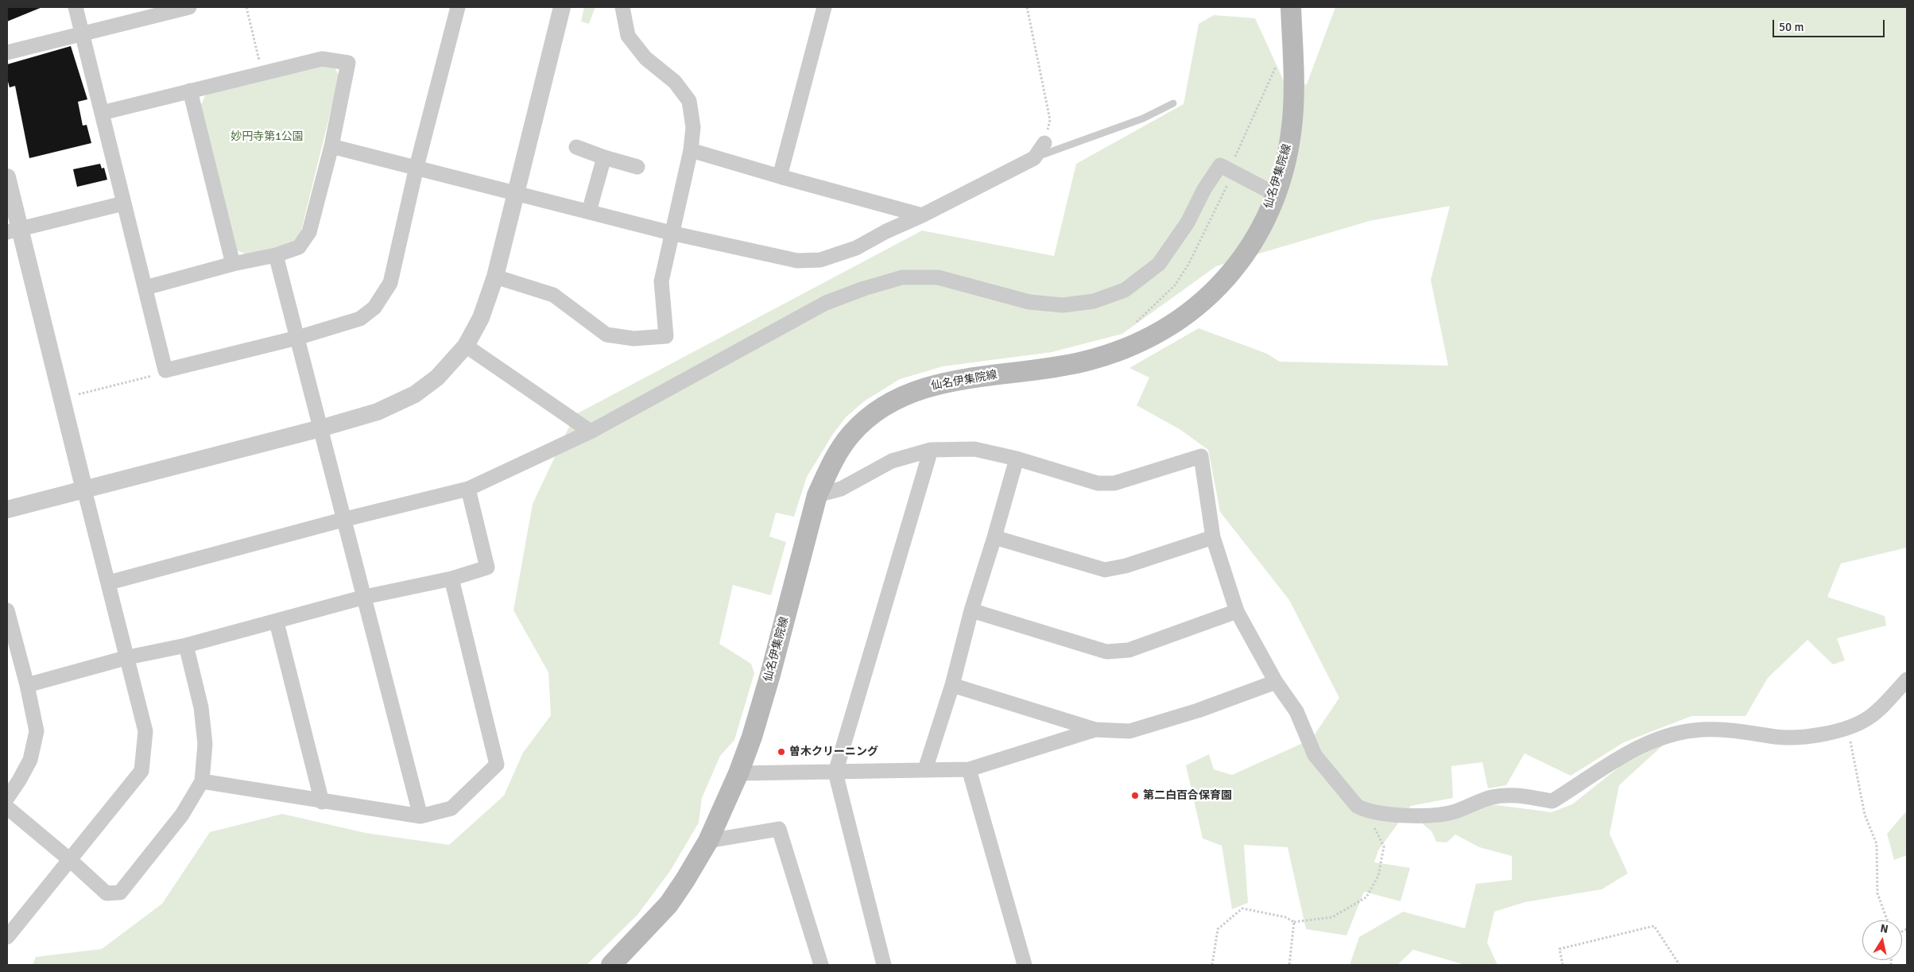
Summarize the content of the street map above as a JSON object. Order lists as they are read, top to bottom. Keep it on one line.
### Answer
{"streets":{"main road":["仙名伊集院線"]},"parks":["妙円寺第1公園"],"places":["曽木クリーニング","第二白百合保育園"],"scale_bar":"50 m","north":"top"}
